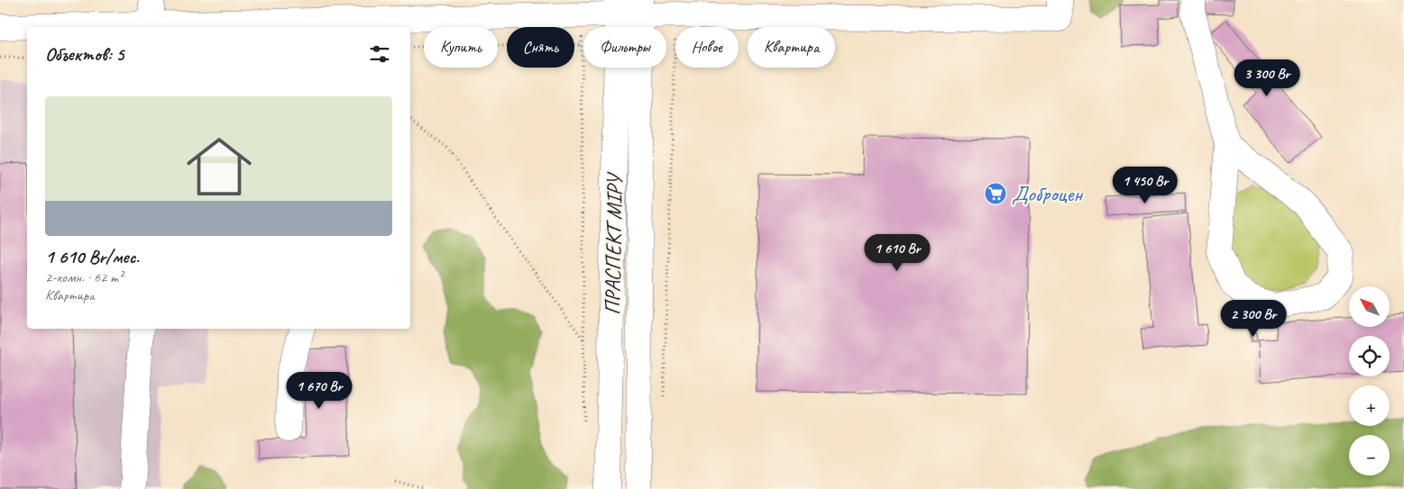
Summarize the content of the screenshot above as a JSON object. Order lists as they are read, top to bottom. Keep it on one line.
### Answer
{"streets":{"street":["ПРАСПЕКТ МІРУ"]},"places":{"supermarket":["Доброцен"]},"north":"top left","page":{"chip":["Купить","Снять","Фильтры","Новое","Квартира"],"heading":"Объектов: 5","price":["3 300 Br","1 450 Br","1 610 Br","2 300 Br","1 670 Br"],"list":[{"name":"1 610 Br/мес.","note":"2-комн. · 62 m² · Квартира"}],"map_buttons":["+","−"]}}
